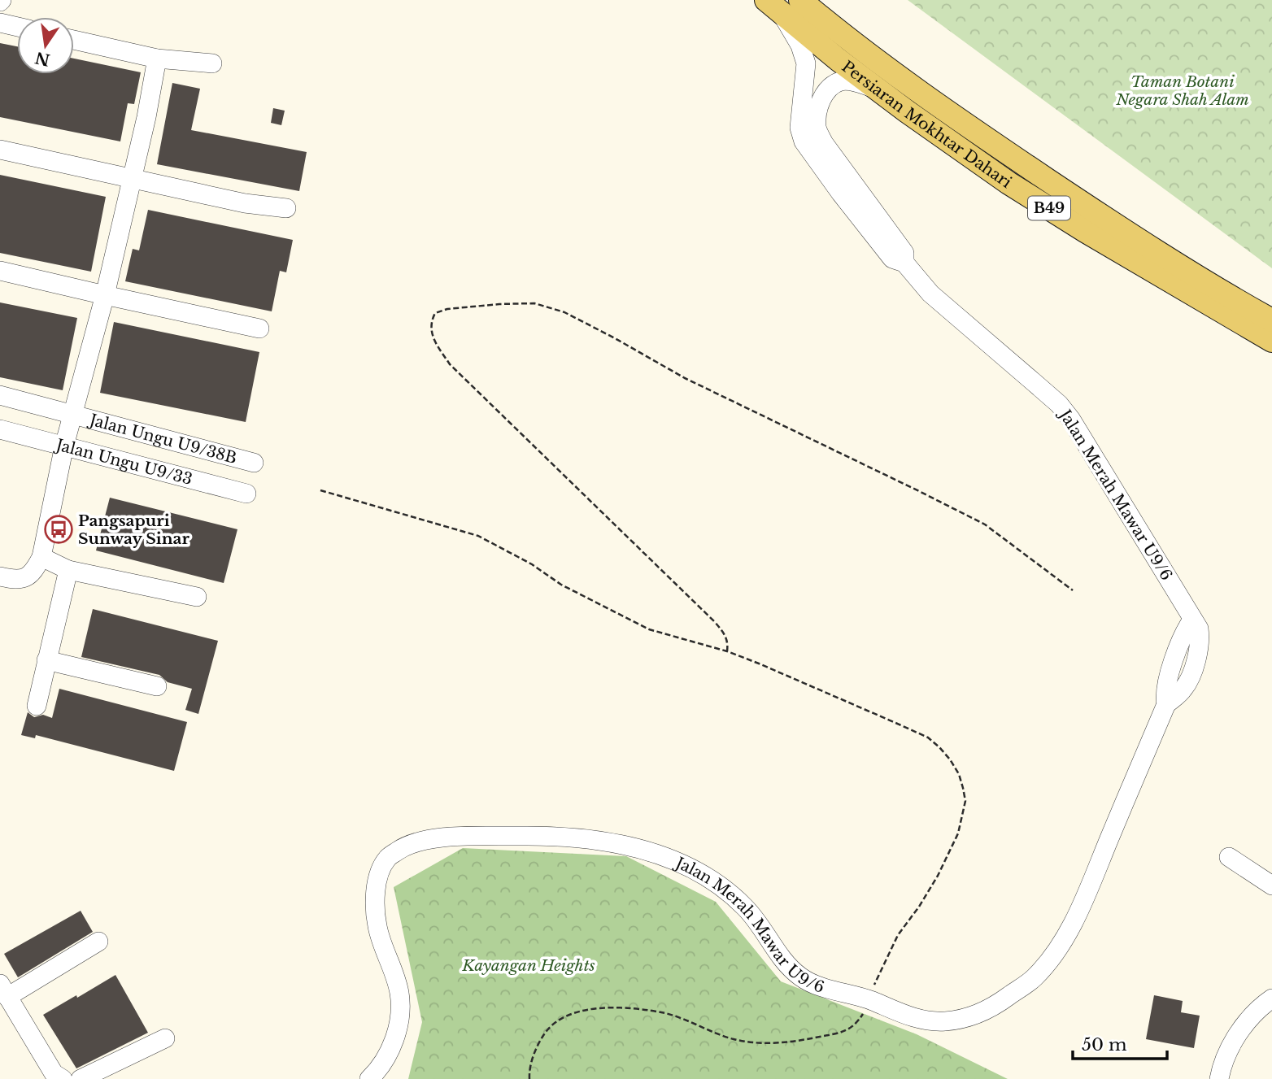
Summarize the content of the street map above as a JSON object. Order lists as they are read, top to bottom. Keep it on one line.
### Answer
{"streets":{"main road":["Persiaran Mokhtar Dahari","B49"],"street":["Jalan Ungu U9/38B","Jalan Ungu U9/33","Jalan Merah Mawar U9/6"]},"crossings":[["Persiaran Mokhtar Dahari","Jalan Merah Mawar U9/6"]],"parks":["Taman Botani Negara Shah Alam","Kayangan Heights"],"places":{"bus stop":["Pangsapuri Sunway Sinar"]},"scale_bar":"50 m","north":"bottom"}
